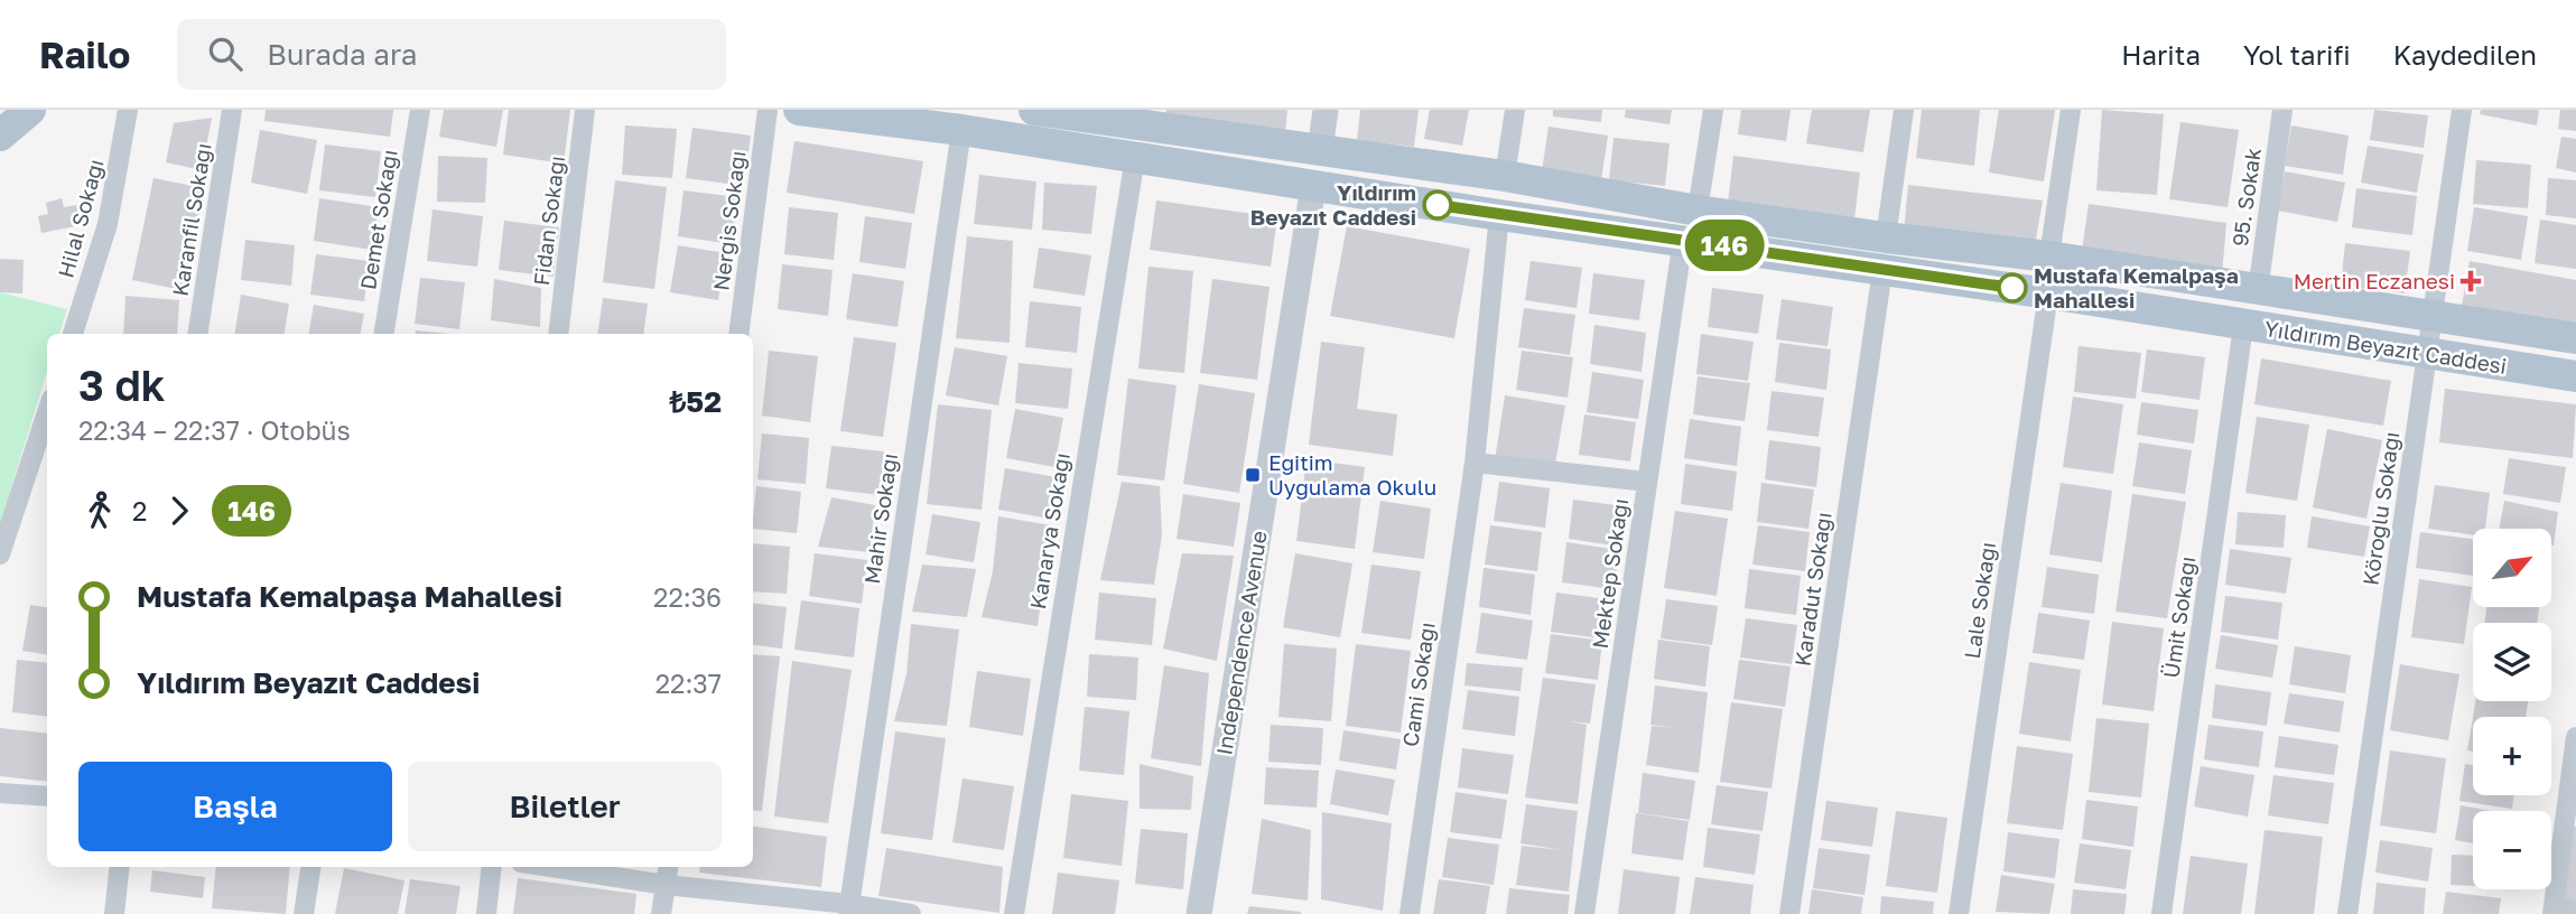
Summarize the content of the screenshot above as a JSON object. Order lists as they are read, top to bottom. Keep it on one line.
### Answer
{"streets":{"main road":["Yıldırım Beyazıt Caddesi"],"street":["95. Sokak","Hilal Sokağı","Karanfil Sokağı","Demet Sokağı","Fidan Sokağı","Nergis Sokağı","Köroğlu Sokağı","Mahir Sokağı","Kanarya Sokağı","Mektep Sokağı","Karadut Sokağı","Lale Sokağı","Ümit Sokağı","Independence Avenue","Cami Sokağı"]},"crossings":[["95. Sokak","Yıldırım Beyazıt Caddesi"],["Yıldırım Beyazıt Caddesi","Köroğlu Sokağı"],["Yıldırım Beyazıt Caddesi","Mahir Sokağı"],["Yıldırım Beyazıt Caddesi","Kanarya Sokağı"],["Yıldırım Beyazıt Caddesi","Mektep Sokağı"],["Yıldırım Beyazıt Caddesi","Karadut Sokağı"],["Yıldırım Beyazıt Caddesi","Lale Sokağı"],["Yıldırım Beyazıt Caddesi","Ümit Sokağı"],["Yıldırım Beyazıt Caddesi","Independence Avenue"],["Yıldırım Beyazıt Caddesi","Cami Sokağı"]],"places":{"other":["Yıldırım Beyazıt Caddesi","Mustafa Kemalpaşa Mahallesi"],"health":["Mertin Eczanesi"],"transit":["Eğitim Uygulama Okulu"]},"lines":["bus line 146"],"north":"top right","page":{"header":"Railo","search":"Burada ara","nav":["Harita","Yol tarifi","Kaydedilen"],"on_map":"146","heading":["3 dk","22:34 – 22:37 · Otobüs","₺52"],"legs":["2","146"],"map_buttons":["+","−"],"list":[{"name":"Mustafa Kemalpaşa Mahallesi","value":"22:36"},{"name":"Yıldırım Beyazıt Caddesi","value":"22:37"}],"buttons":["Başla","Biletler"]}}
